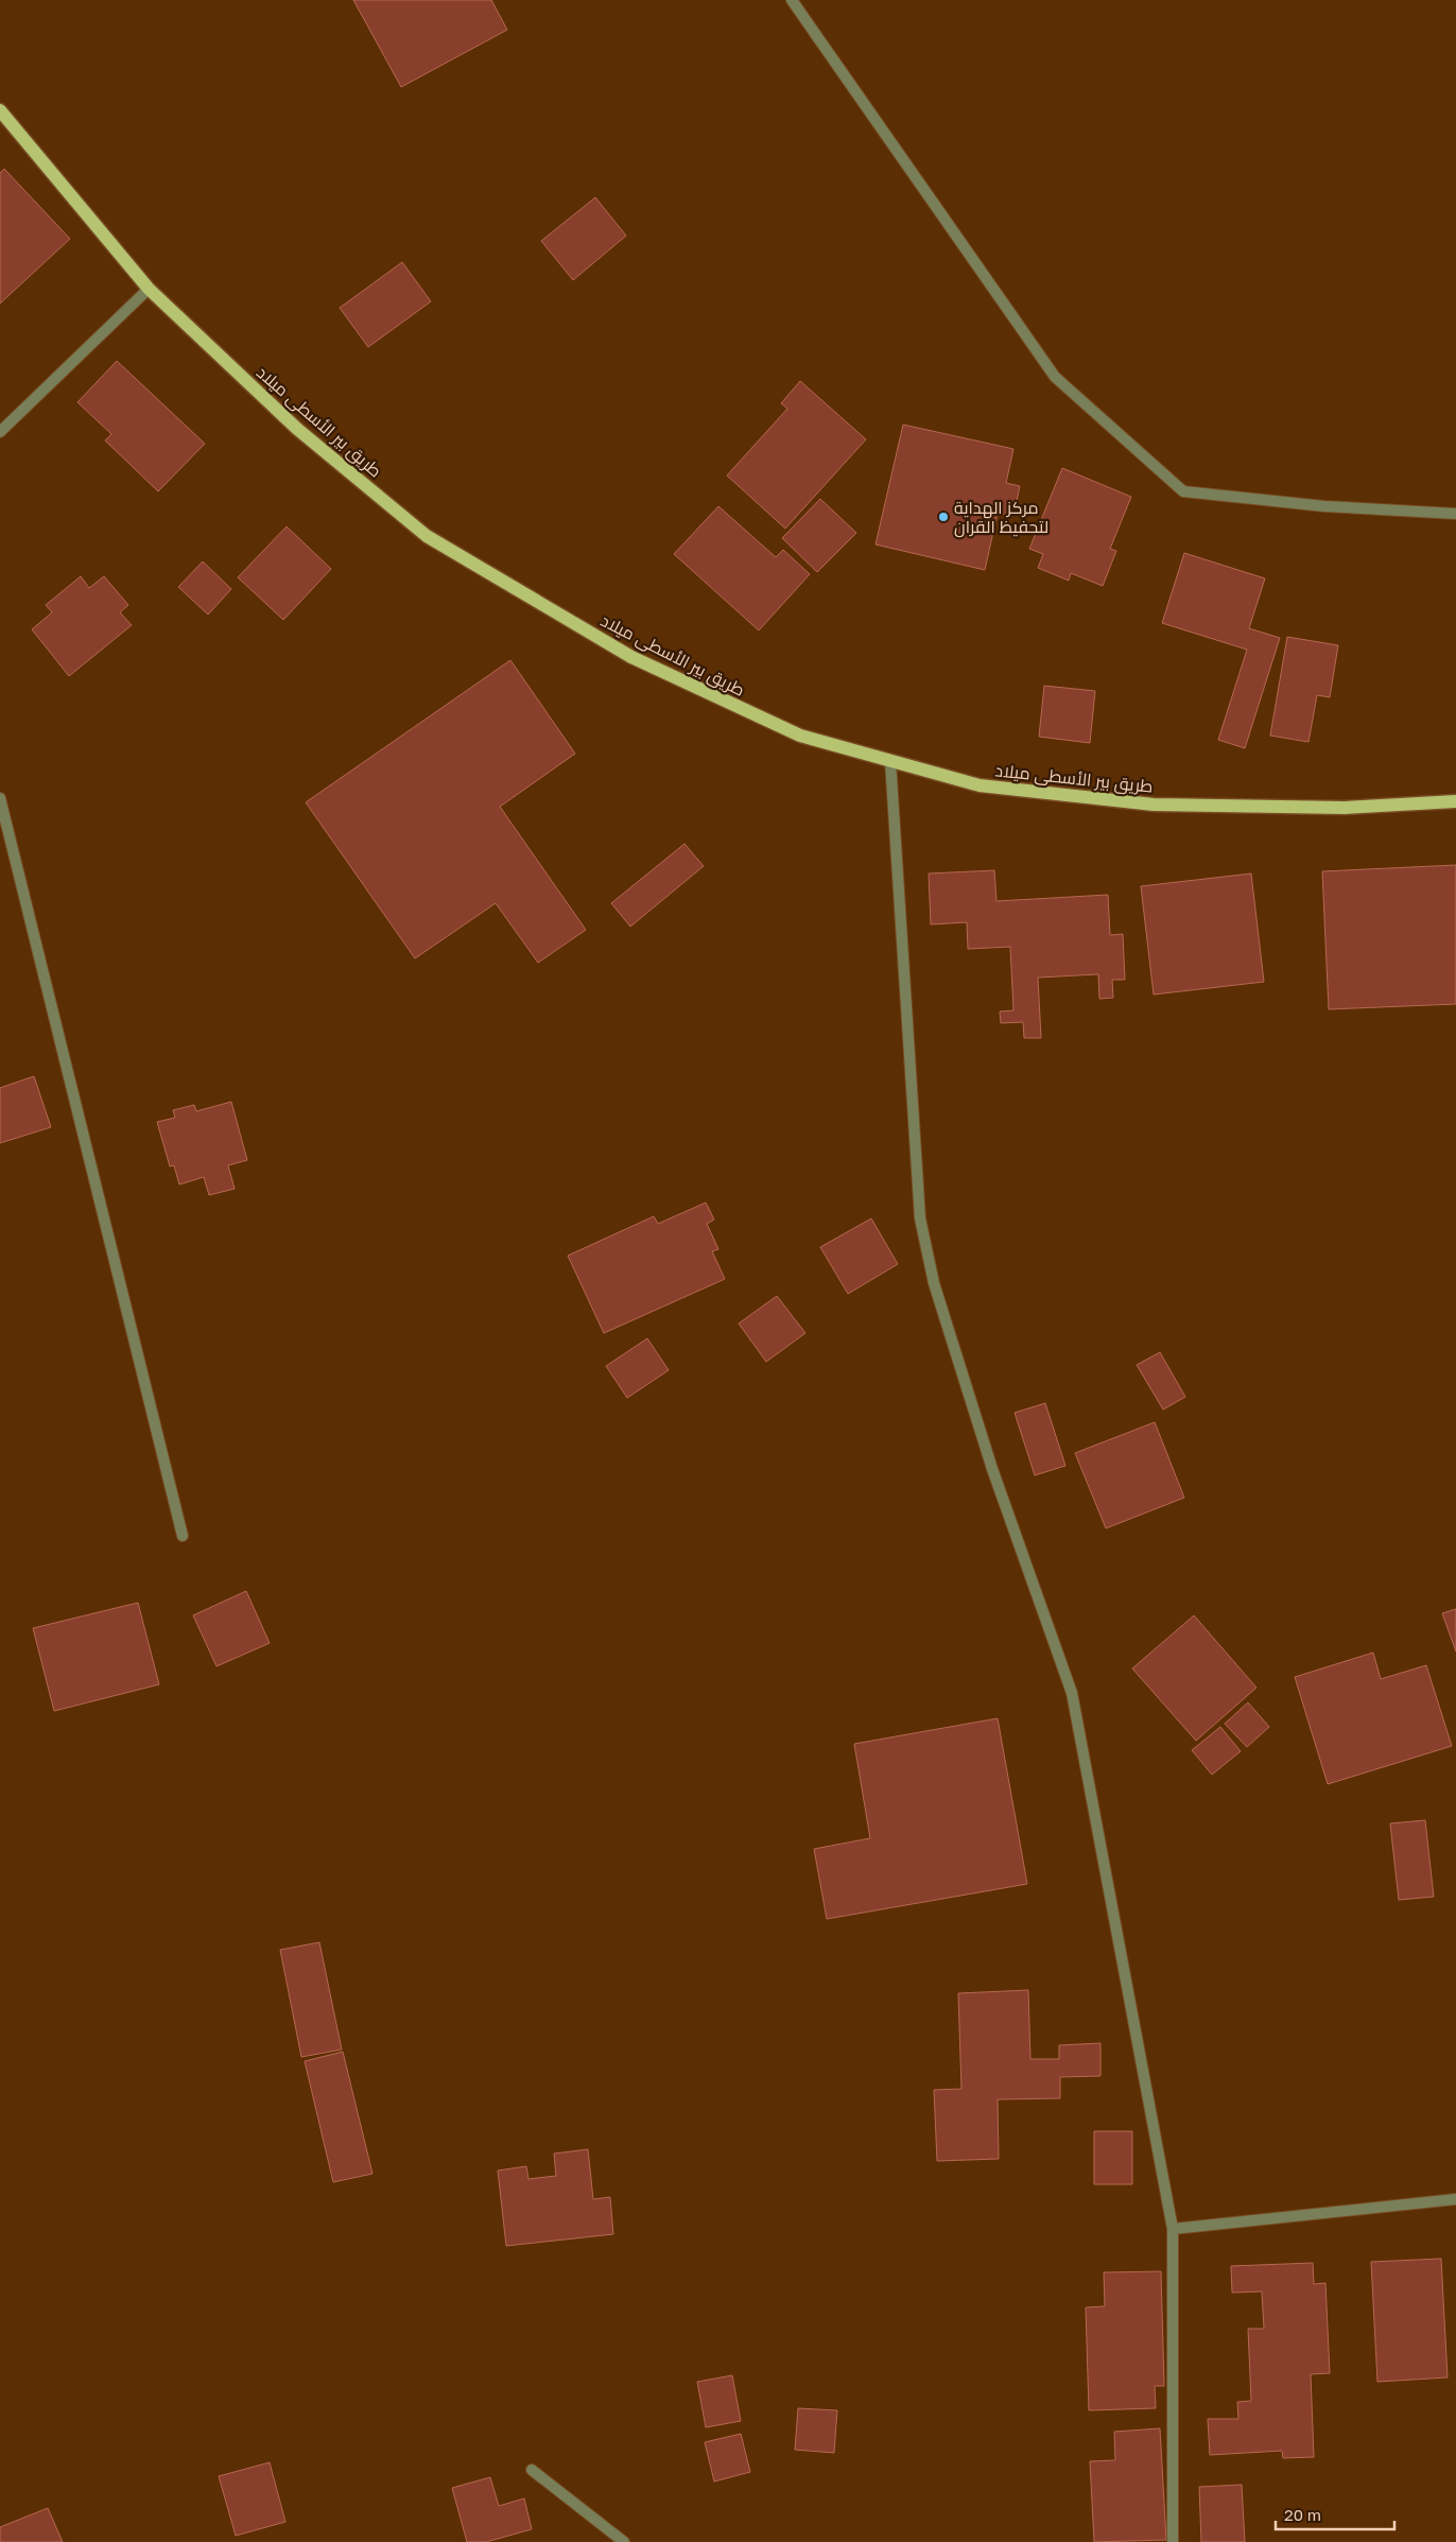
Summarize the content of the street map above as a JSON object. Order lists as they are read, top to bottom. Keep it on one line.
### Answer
{"streets":{"main road":["طريق بير الأسطى ميلاد"]},"places":["مركز الهداية لتحفيظ القران"],"scale_bar":"20 m"}
